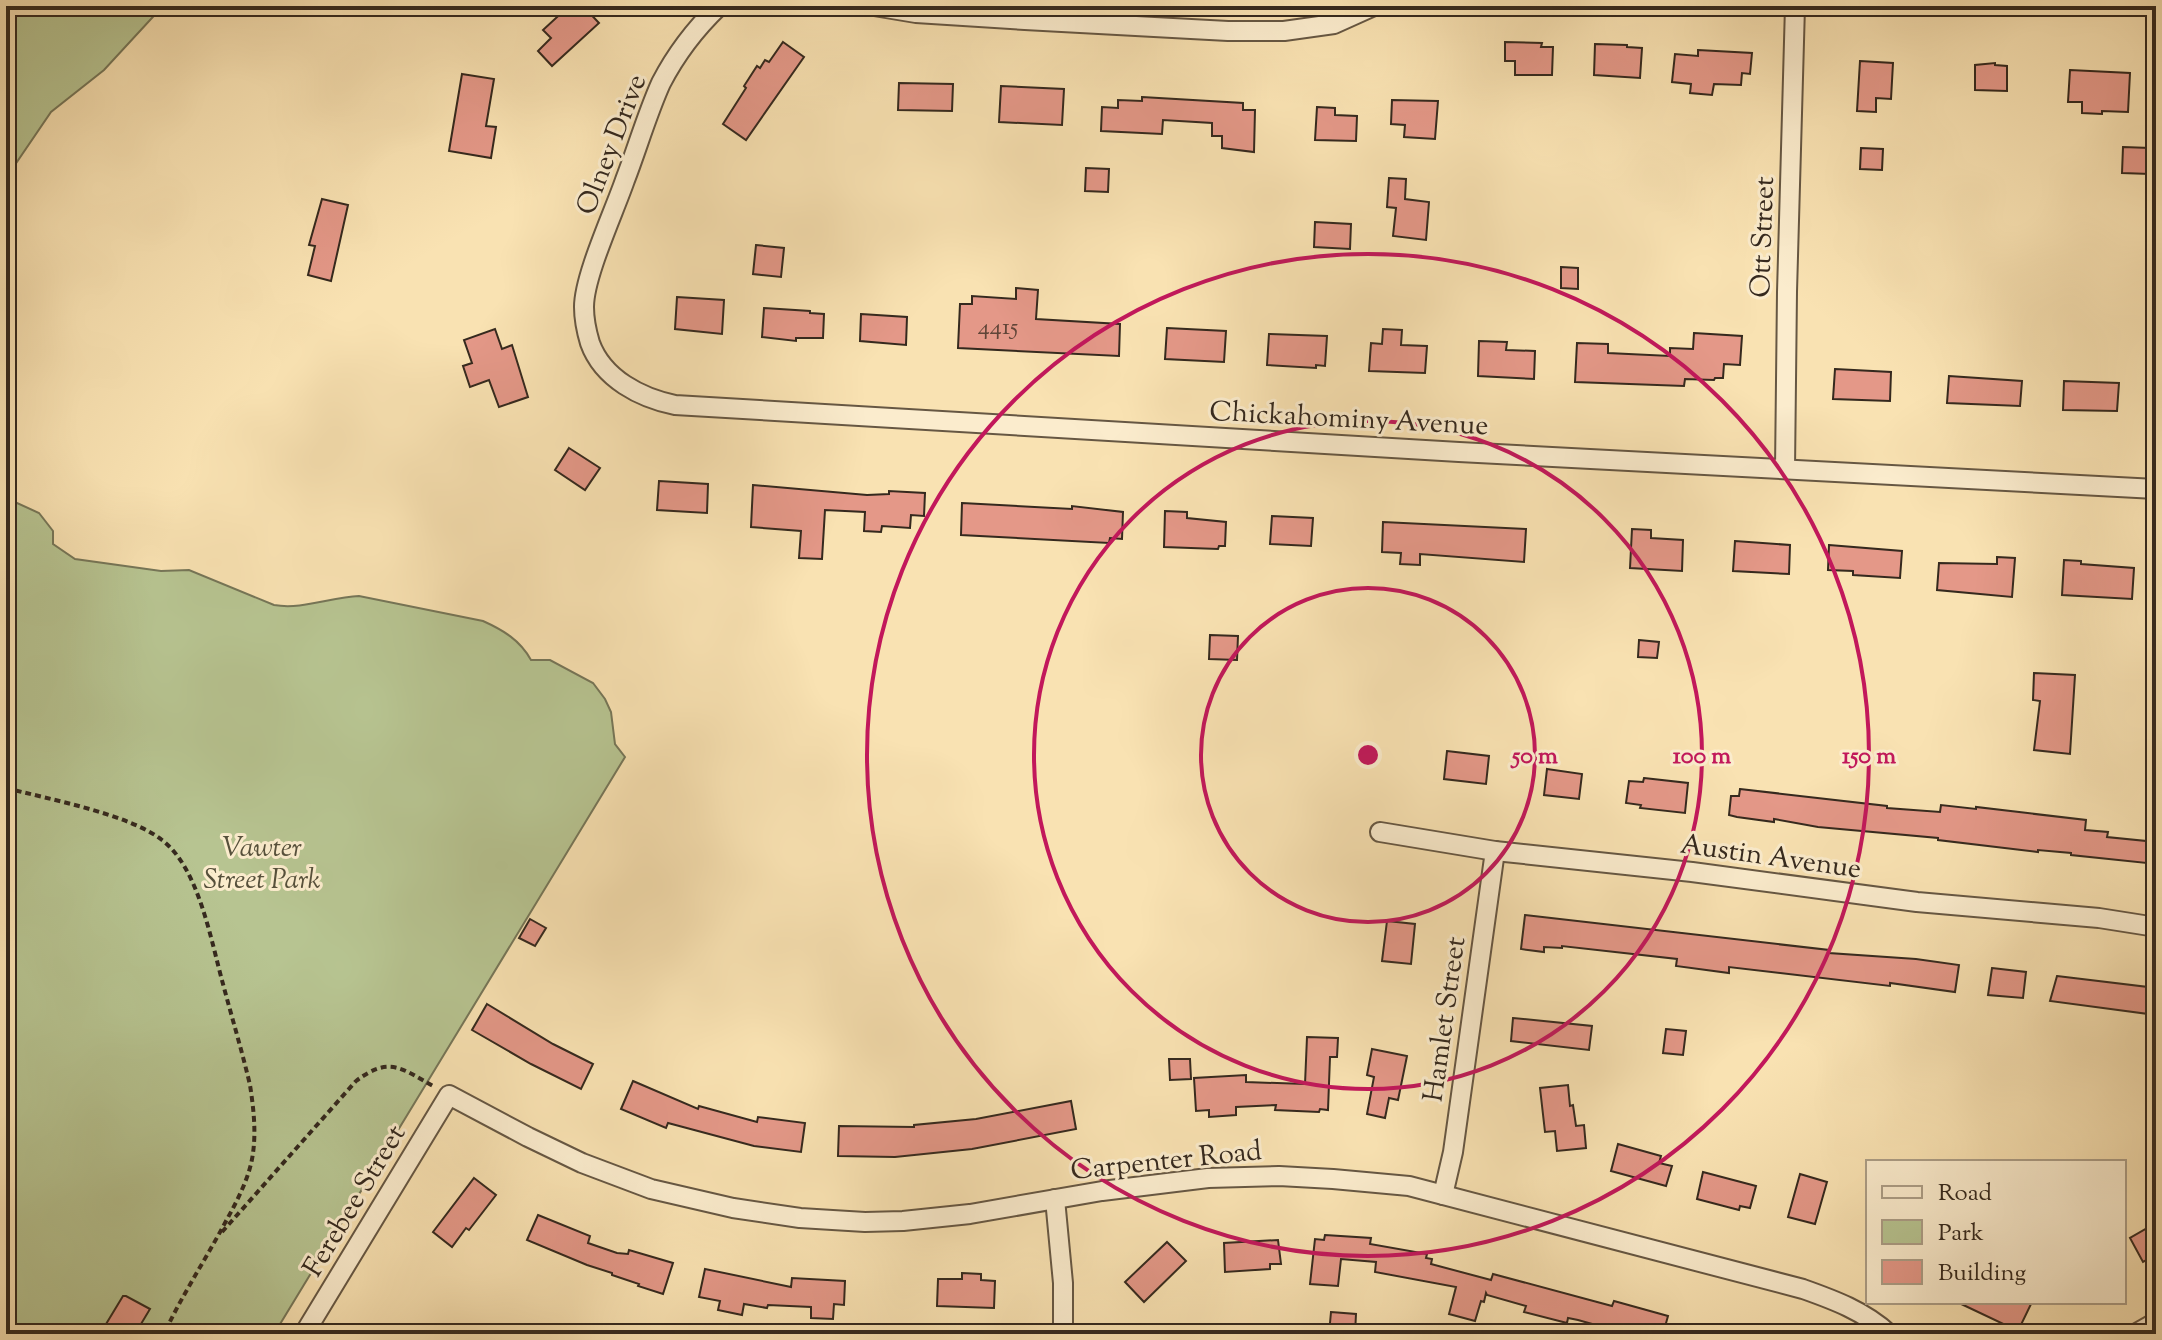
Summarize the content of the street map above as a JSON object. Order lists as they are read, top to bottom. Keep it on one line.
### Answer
{"streets":{"street":["Olney Drive","Ott Street","Chickahominy Avenue","Austin Avenue","Hamlet Street","Carpenter Road","Ferebee Street"]},"crossings":[["Olney Drive","Chickahominy Avenue"],["Ott Street","Chickahominy Avenue"],["Austin Avenue","Hamlet Street"],["Hamlet Street","Carpenter Road"],["Carpenter Road","Ferebee Street"]],"parks":["Vawter Street Park"],"house_numbers":["4415"],"legend":["Road","Park","Building"],"rings":["50 m","100 m","150 m"]}
